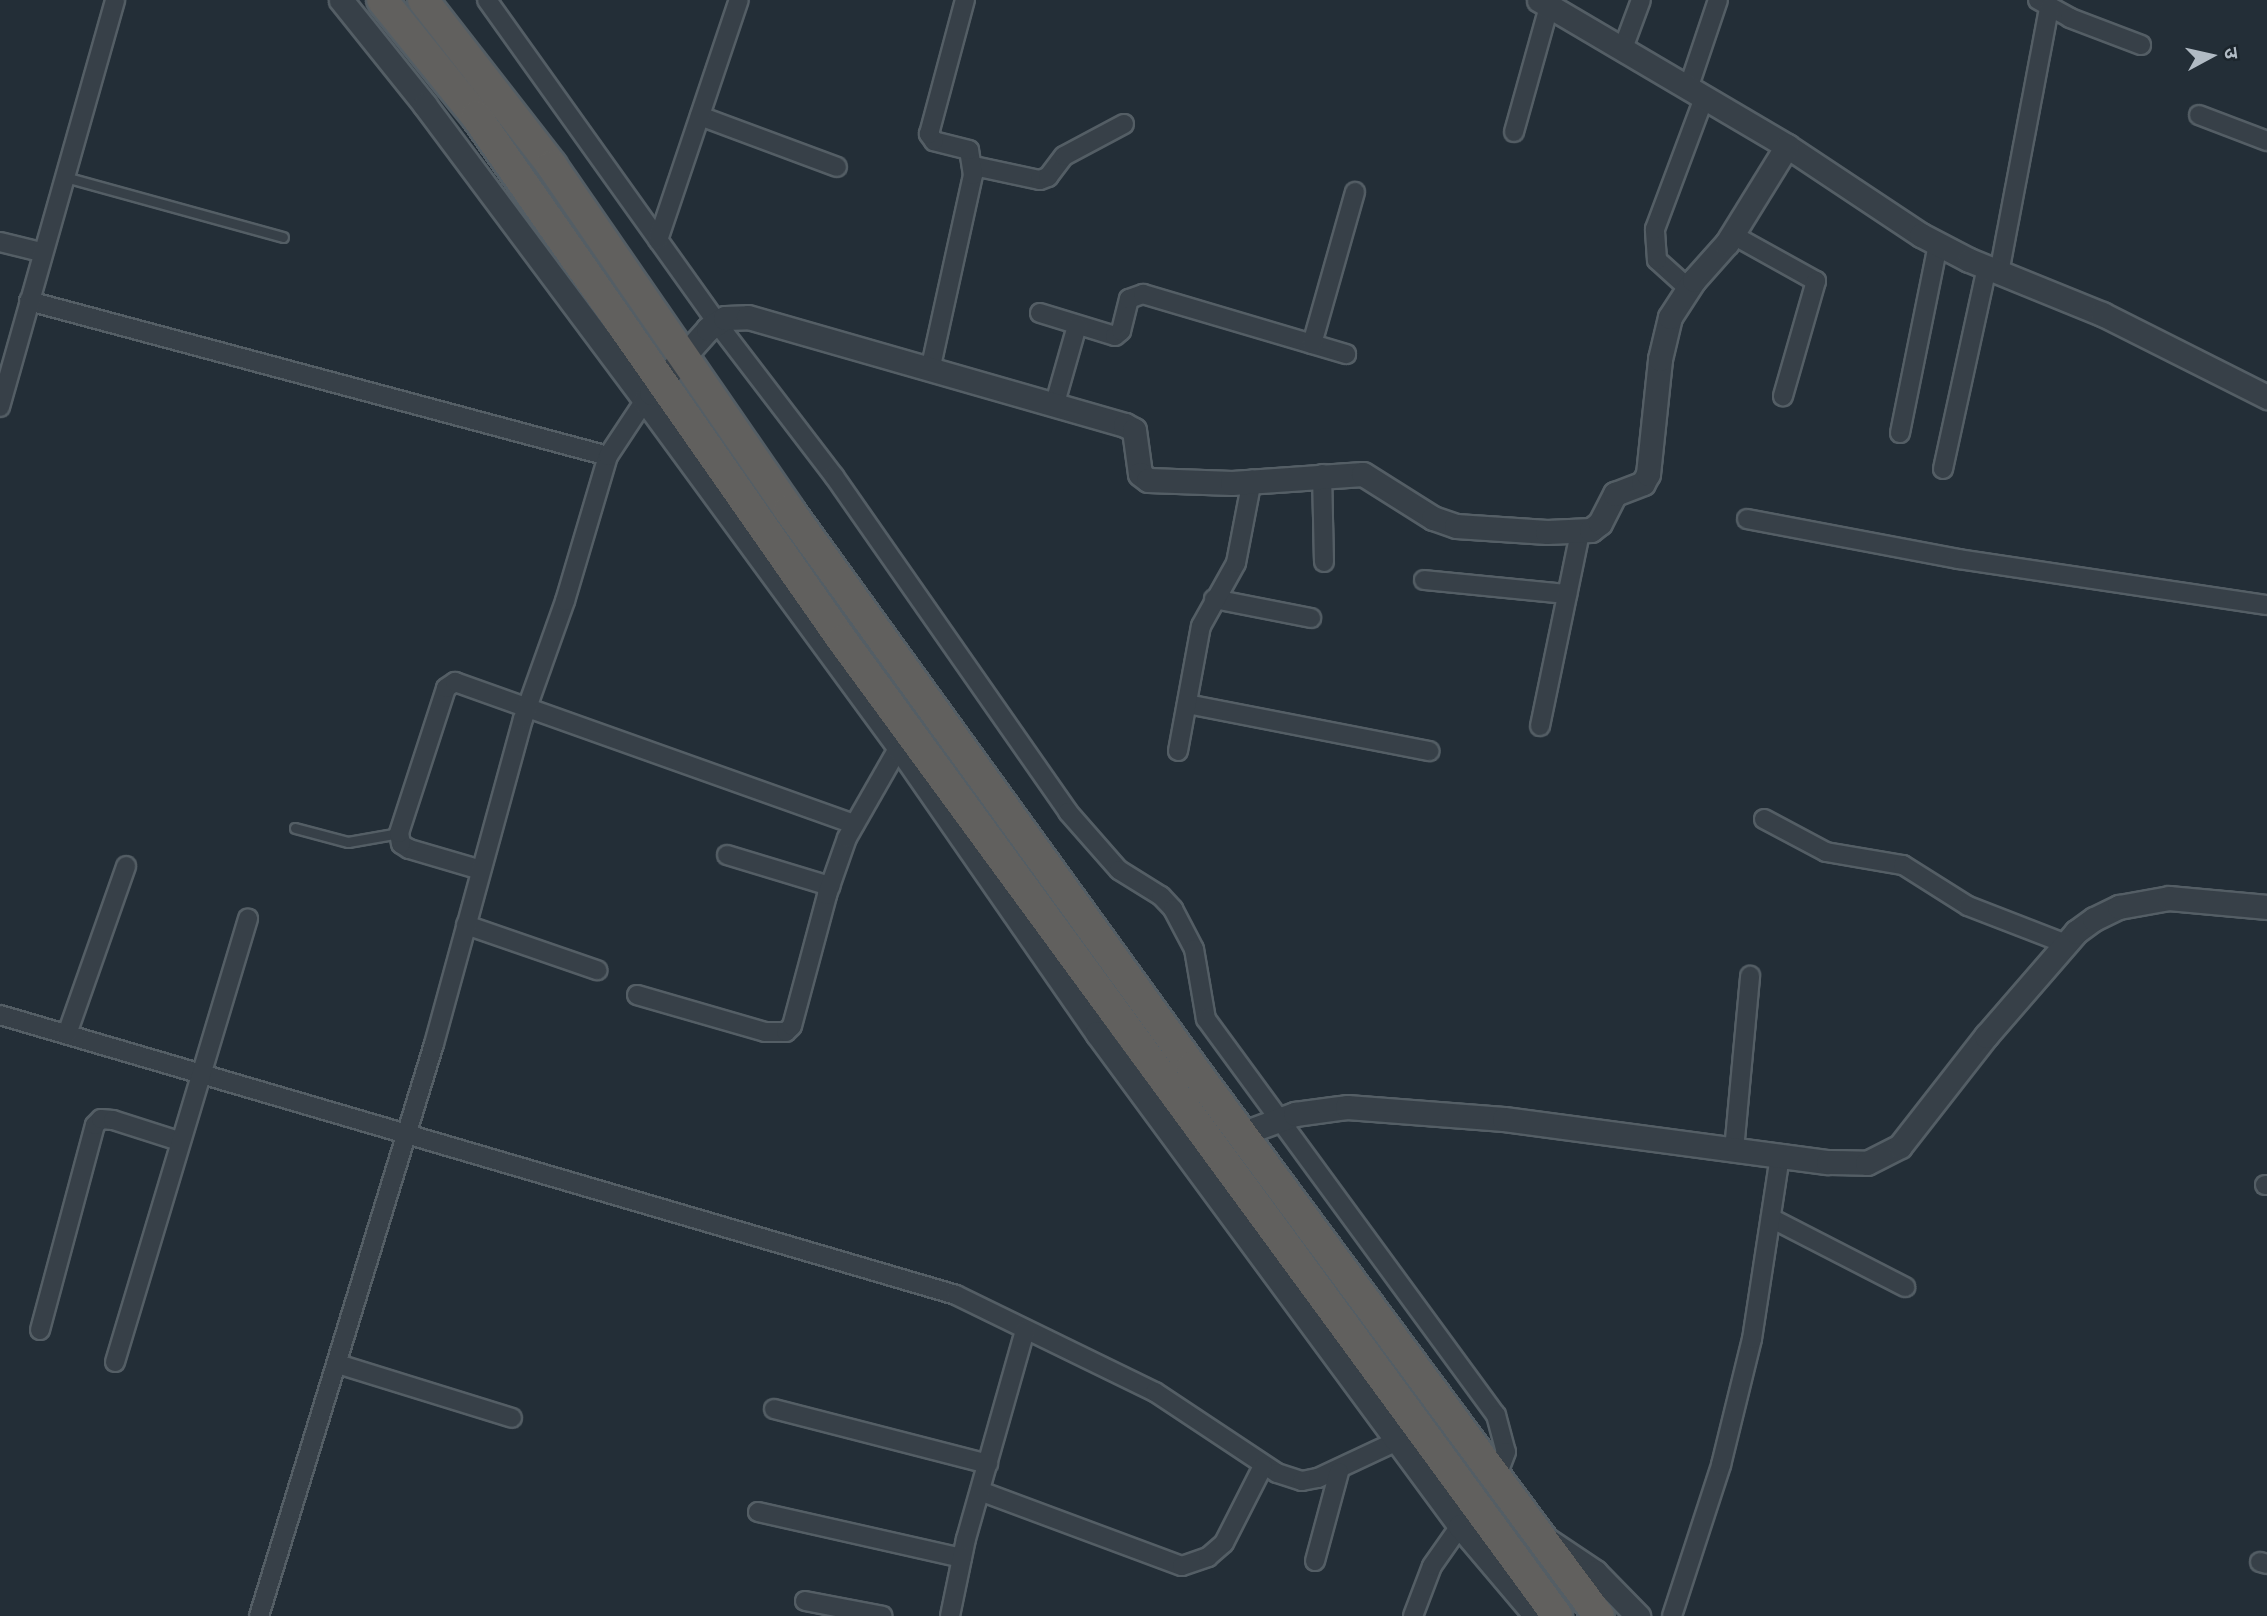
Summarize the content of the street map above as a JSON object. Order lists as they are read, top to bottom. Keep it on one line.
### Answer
{"north":"right"}
